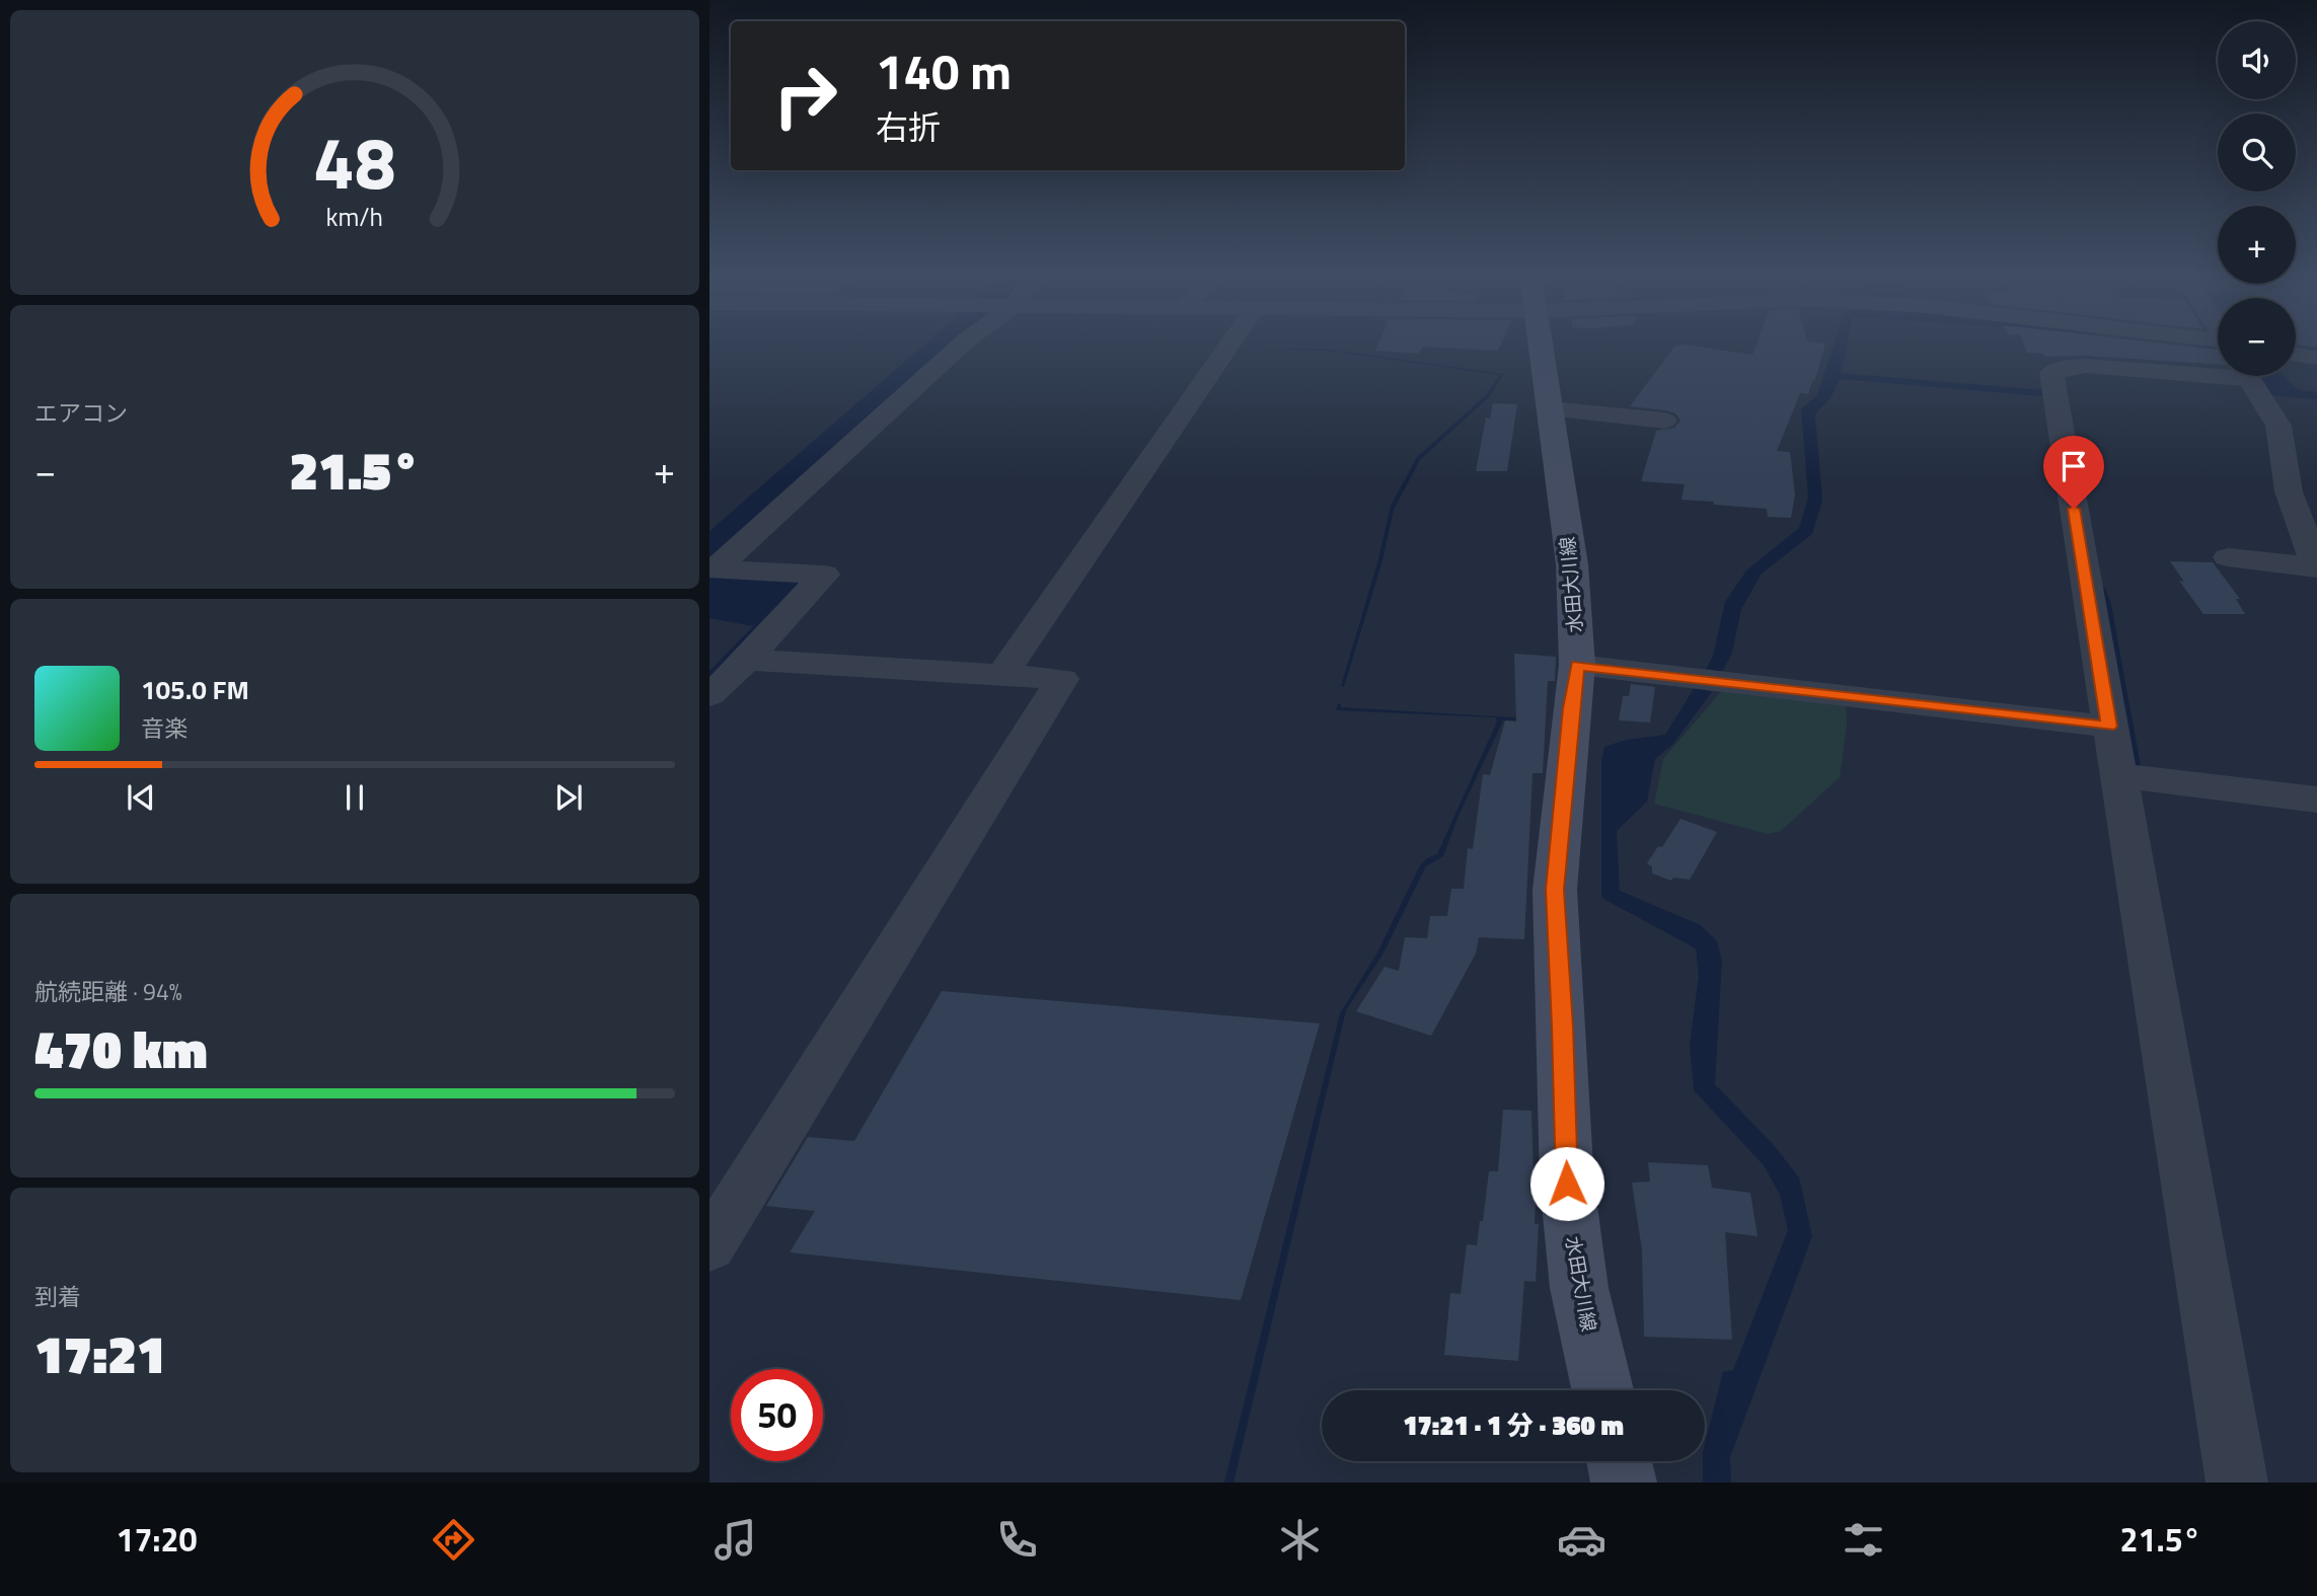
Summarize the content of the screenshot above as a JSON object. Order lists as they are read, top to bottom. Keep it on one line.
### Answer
{"streets":{"main road":["水田大川線"]},"page":{"map_buttons":["+","−"],"turn":["140 m","右折"],"tile":["エアコン",["航続距離 · 94%","470 km"],["到着","17:21"]],"heat":["−","21.5°","+"],"song":["105.0 FM","音楽"],"limit":"50","trip":"17:21 · 1 分 · 360 m","tabs":["17:20","21.5°"],"gauge":["48","km/h"]}}
